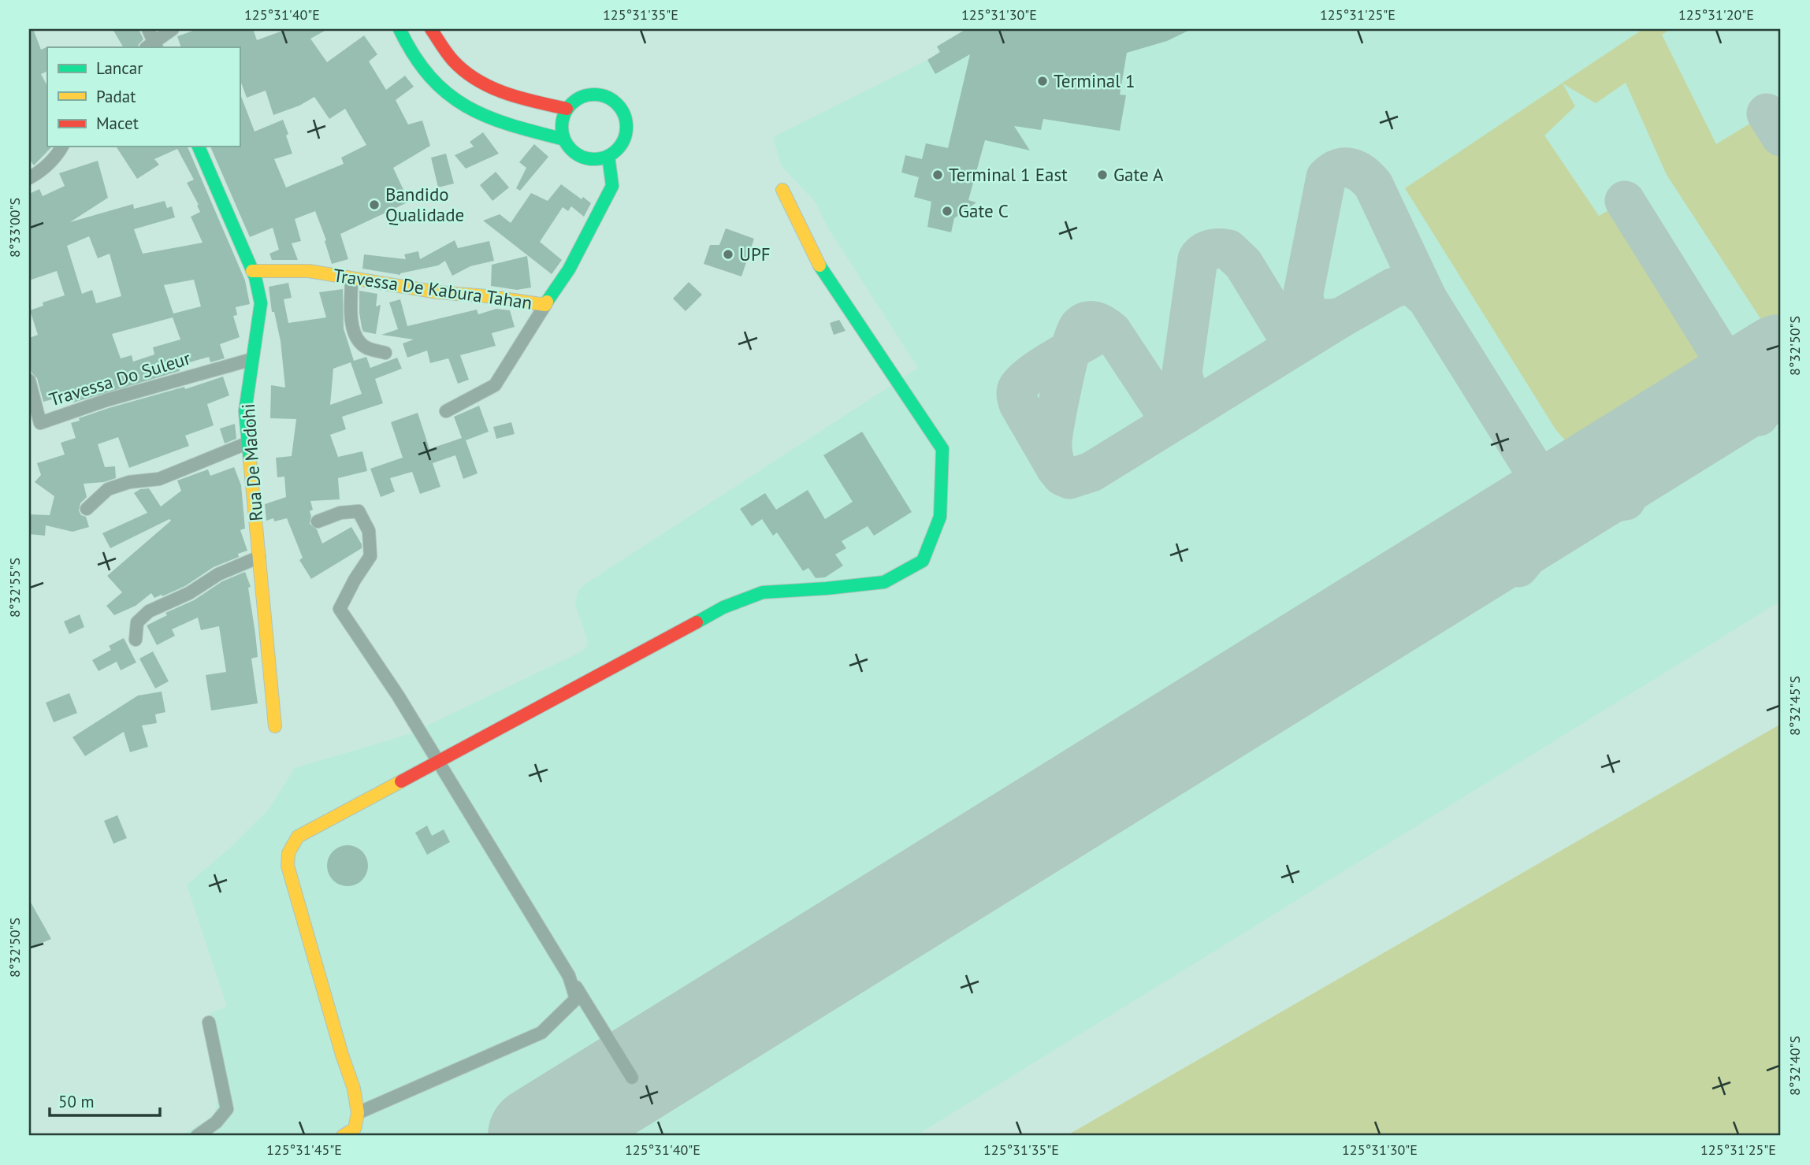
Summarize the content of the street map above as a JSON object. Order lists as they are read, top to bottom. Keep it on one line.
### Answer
{"streets":{"street":["Travessa De Kabura Tahan","Travessa Do Suleur","Rua De Madohi"]},"crossings":[["Travessa De Kabura Tahan","Rua De Madohi"],["Travessa Do Suleur","Rua De Madohi"]],"places":["Terminal 1","Terminal 1 East","Gate A","Bandido Qualidade","Gate C","UPF"],"legend":["Lancar","Padat","Macet"],"scale_bar":"50 m","coordinates":["125°31'40\"E","125°31'35\"E","125°31'30\"E","125°31'25\"E","125°31'20\"E","8°33'00\"S","8°32'50\"S","8°32'55\"S","8°32'45\"S","8°32'40\"S","125°31'45\"E"]}
